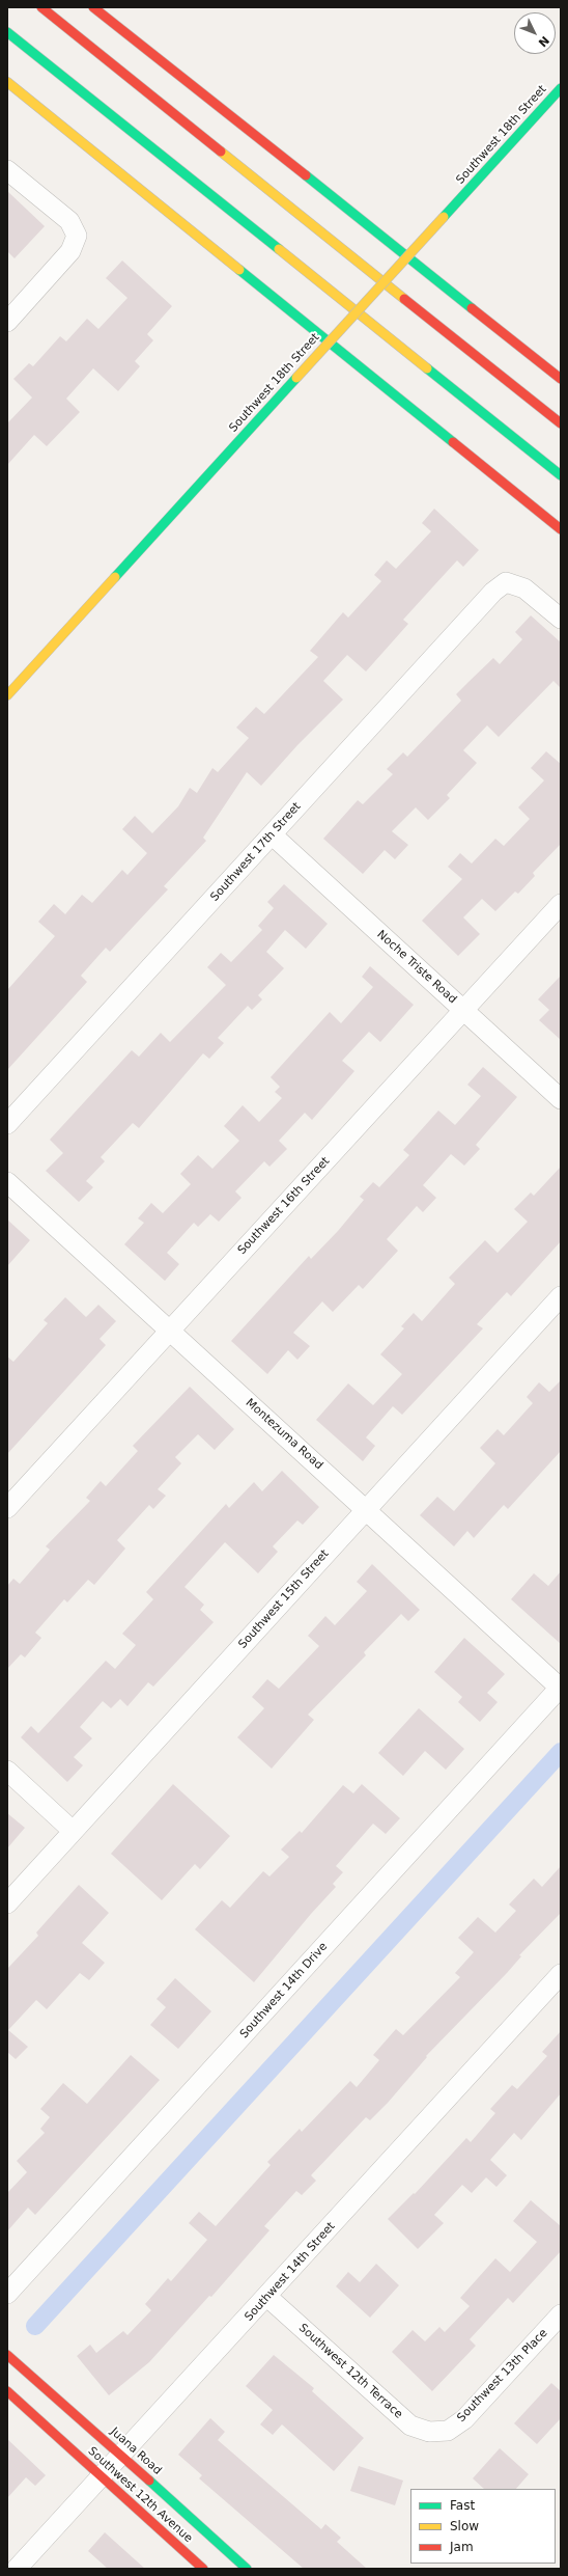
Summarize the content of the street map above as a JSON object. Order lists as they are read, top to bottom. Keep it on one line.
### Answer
{"streets":{"main road":["Southwest 18th Street","Juana Road","Southwest 12th Avenue"],"street":["Southwest 17th Street","Noche Triste Road","Southwest 16th Street","Montezuma Road","Southwest 15th Street","Southwest 14th Drive","Southwest 14th Street","Southwest 12th Terrace","Southwest 13th Place"]},"crossings":[["Southwest 17th Street","Noche Triste Road"],["Noche Triste Road","Southwest 16th Street"],["Southwest 16th Street","Montezuma Road"],["Montezuma Road","Southwest 15th Street"],["Montezuma Road","Southwest 14th Drive"],["Southwest 14th Street","Southwest 12th Terrace"],["Southwest 14th Street","Juana Road"],["Southwest 14th Street","Southwest 12th Avenue"],["Southwest 12th Terrace","Southwest 13th Place"]],"legend":["Fast","Slow","Jam"],"north":"bottom right"}
